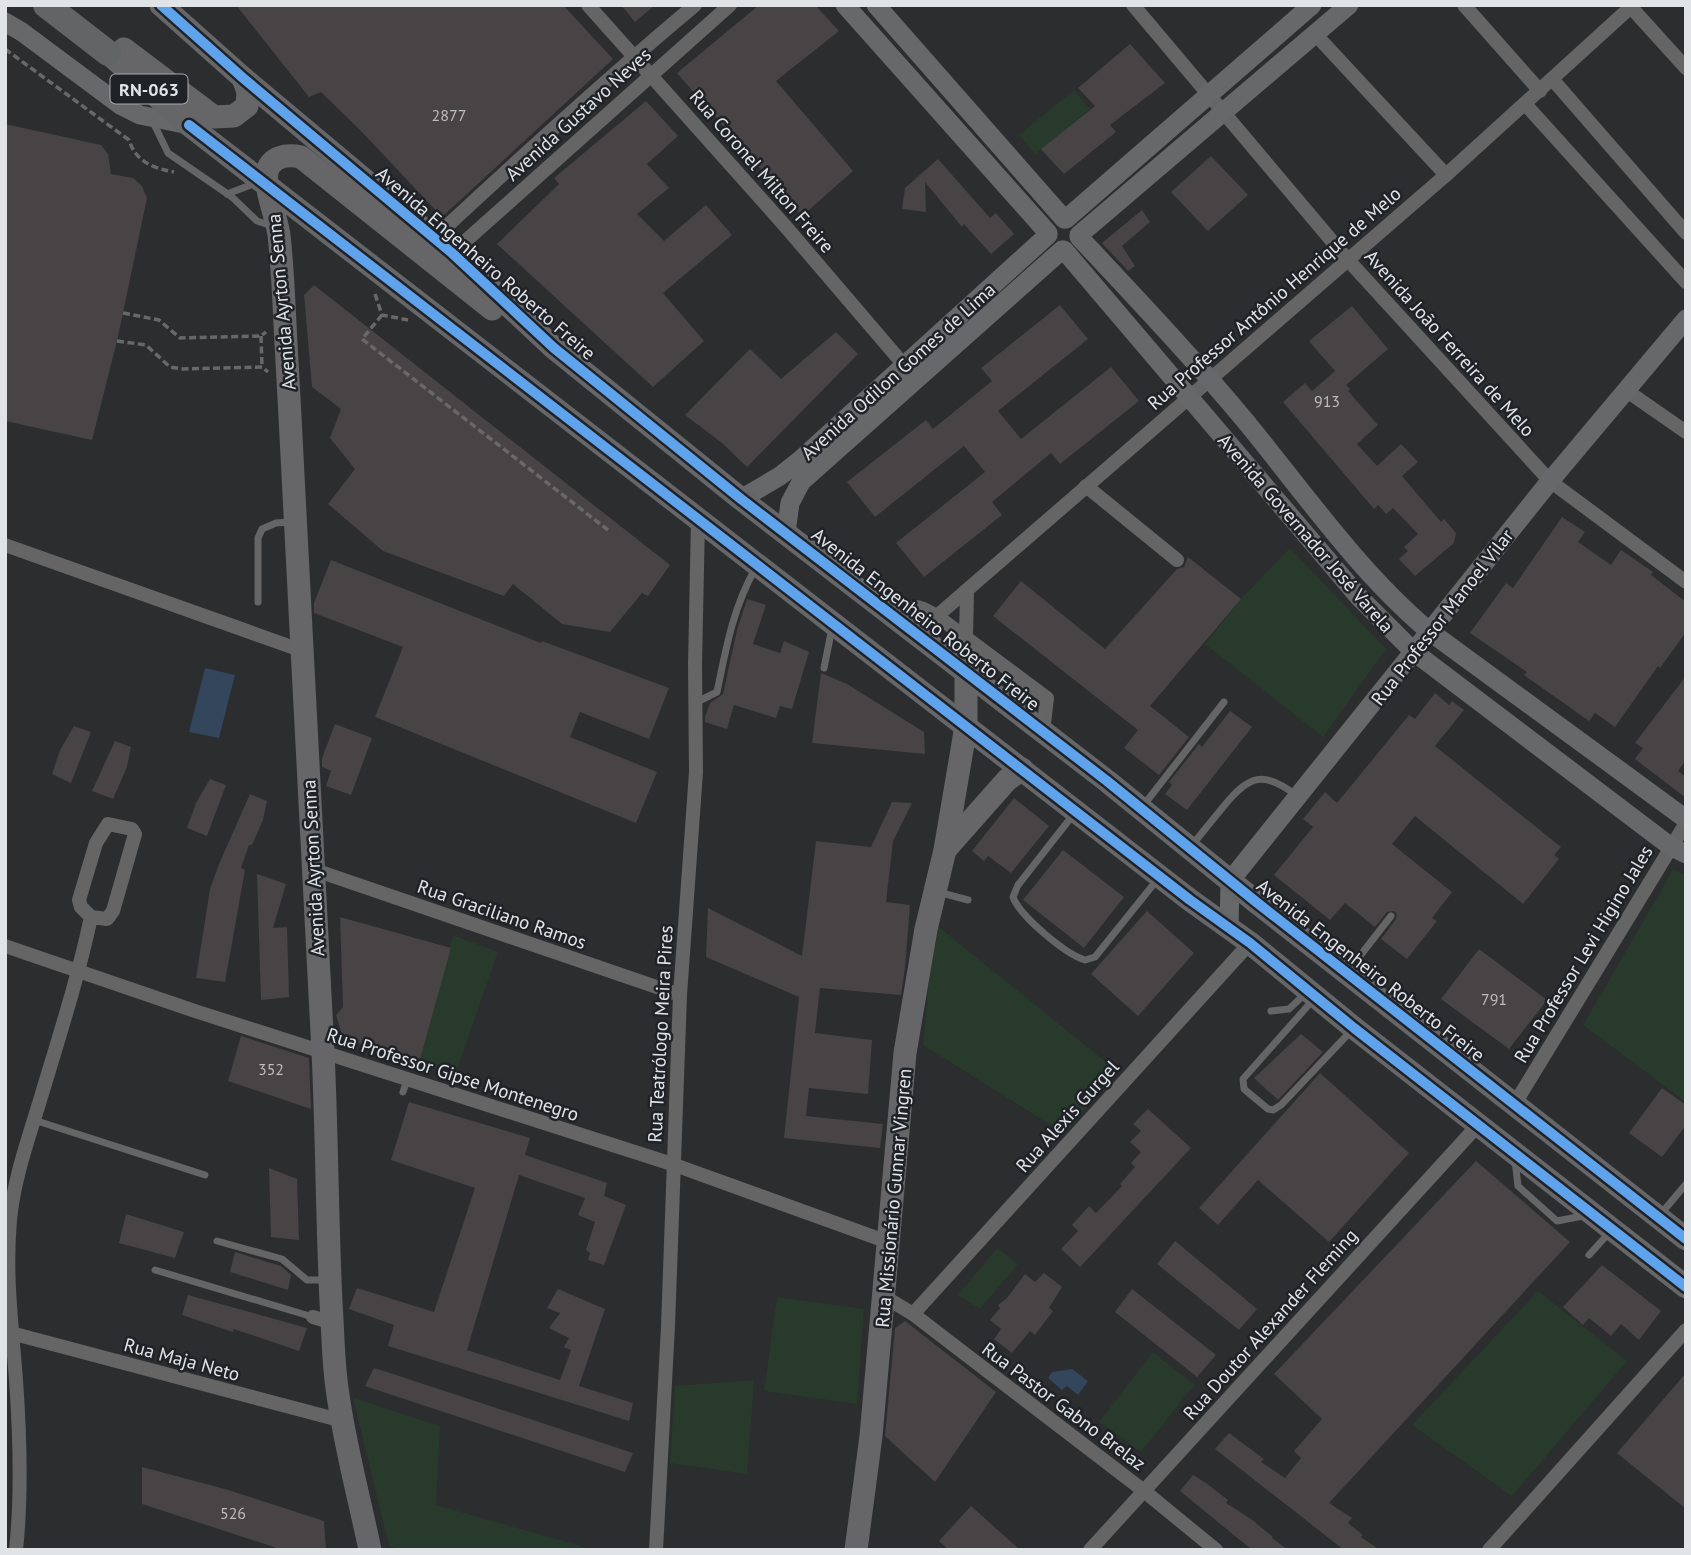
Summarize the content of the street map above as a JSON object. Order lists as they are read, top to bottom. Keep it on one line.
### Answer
{"streets":{"main road":["RN-063","Avenida Engenheiro Roberto Freire","Avenida Ayrton Senna","Avenida Odilon Gomes de Lima","Avenida Governador José Varela","Rua Professor Manoel Vilar","Rua Missionário Gunnar Vingren"],"street":["Avenida Gustavo Neves","Rua Coronel Milton Freire","Rua Professor Antônio Henrique de Melo","Avenida João Ferreira de Melo","Rua Graciliano Ramos","Rua Professor Levi Higino Jales","Rua Teatrólogo Meira Pires","Rua Professor Gipse Montenegro","Rua Alexis Gurgel","Rua Doutor Alexander Fleming","Rua Maja Neto","Rua Pastor Gabno Brelaz"]},"crossings":[["RN-063","Avenida Ayrton Senna"],["RN-063","Rua Teatrólogo Meira Pires"],["RN-063","Rua Alexis Gurgel"],["RN-063","Rua Missionário Gunnar Vingren"],["RN-063","Rua Doutor Alexander Fleming"],["Avenida Gustavo Neves","Rua Coronel Milton Freire"],["Avenida Gustavo Neves","Avenida Engenheiro Roberto Freire"],["Rua Coronel Milton Freire","Avenida Odilon Gomes de Lima"],["Avenida Engenheiro Roberto Freire","Avenida Odilon Gomes de Lima"],["Avenida Engenheiro Roberto Freire","Rua Professor Manoel Vilar"],["Avenida Engenheiro Roberto Freire","Rua Professor Levi Higino Jales"],["Avenida Engenheiro Roberto Freire","Rua Missionário Gunnar Vingren"],["Rua Professor Antônio Henrique de Melo","Avenida João Ferreira de Melo"],["Rua Professor Antônio Henrique de Melo","Avenida Governador José Varela"],["Avenida Ayrton Senna","Rua Graciliano Ramos"],["Avenida Ayrton Senna","Rua Professor Gipse Montenegro"],["Avenida Ayrton Senna","Rua Maja Neto"],["Avenida João Ferreira de Melo","Rua Professor Manoel Vilar"],["Avenida Odilon Gomes de Lima","Avenida Governador José Varela"],["Avenida Governador José Varela","Rua Professor Manoel Vilar"],["Avenida Governador José Varela","Rua Professor Levi Higino Jales"],["Rua Graciliano Ramos","Rua Teatrólogo Meira Pires"],["Rua Teatrólogo Meira Pires","Rua Professor Gipse Montenegro"],["Rua Professor Gipse Montenegro","Rua Missionário Gunnar Vingren"],["Rua Alexis Gurgel","Rua Pastor Gabno Brelaz"],["Rua Missionário Gunnar Vingren","Rua Pastor Gabno Brelaz"],["Rua Doutor Alexander Fleming","Rua Pastor Gabno Brelaz"]],"house_numbers":["2877","913","791","352","526"]}
